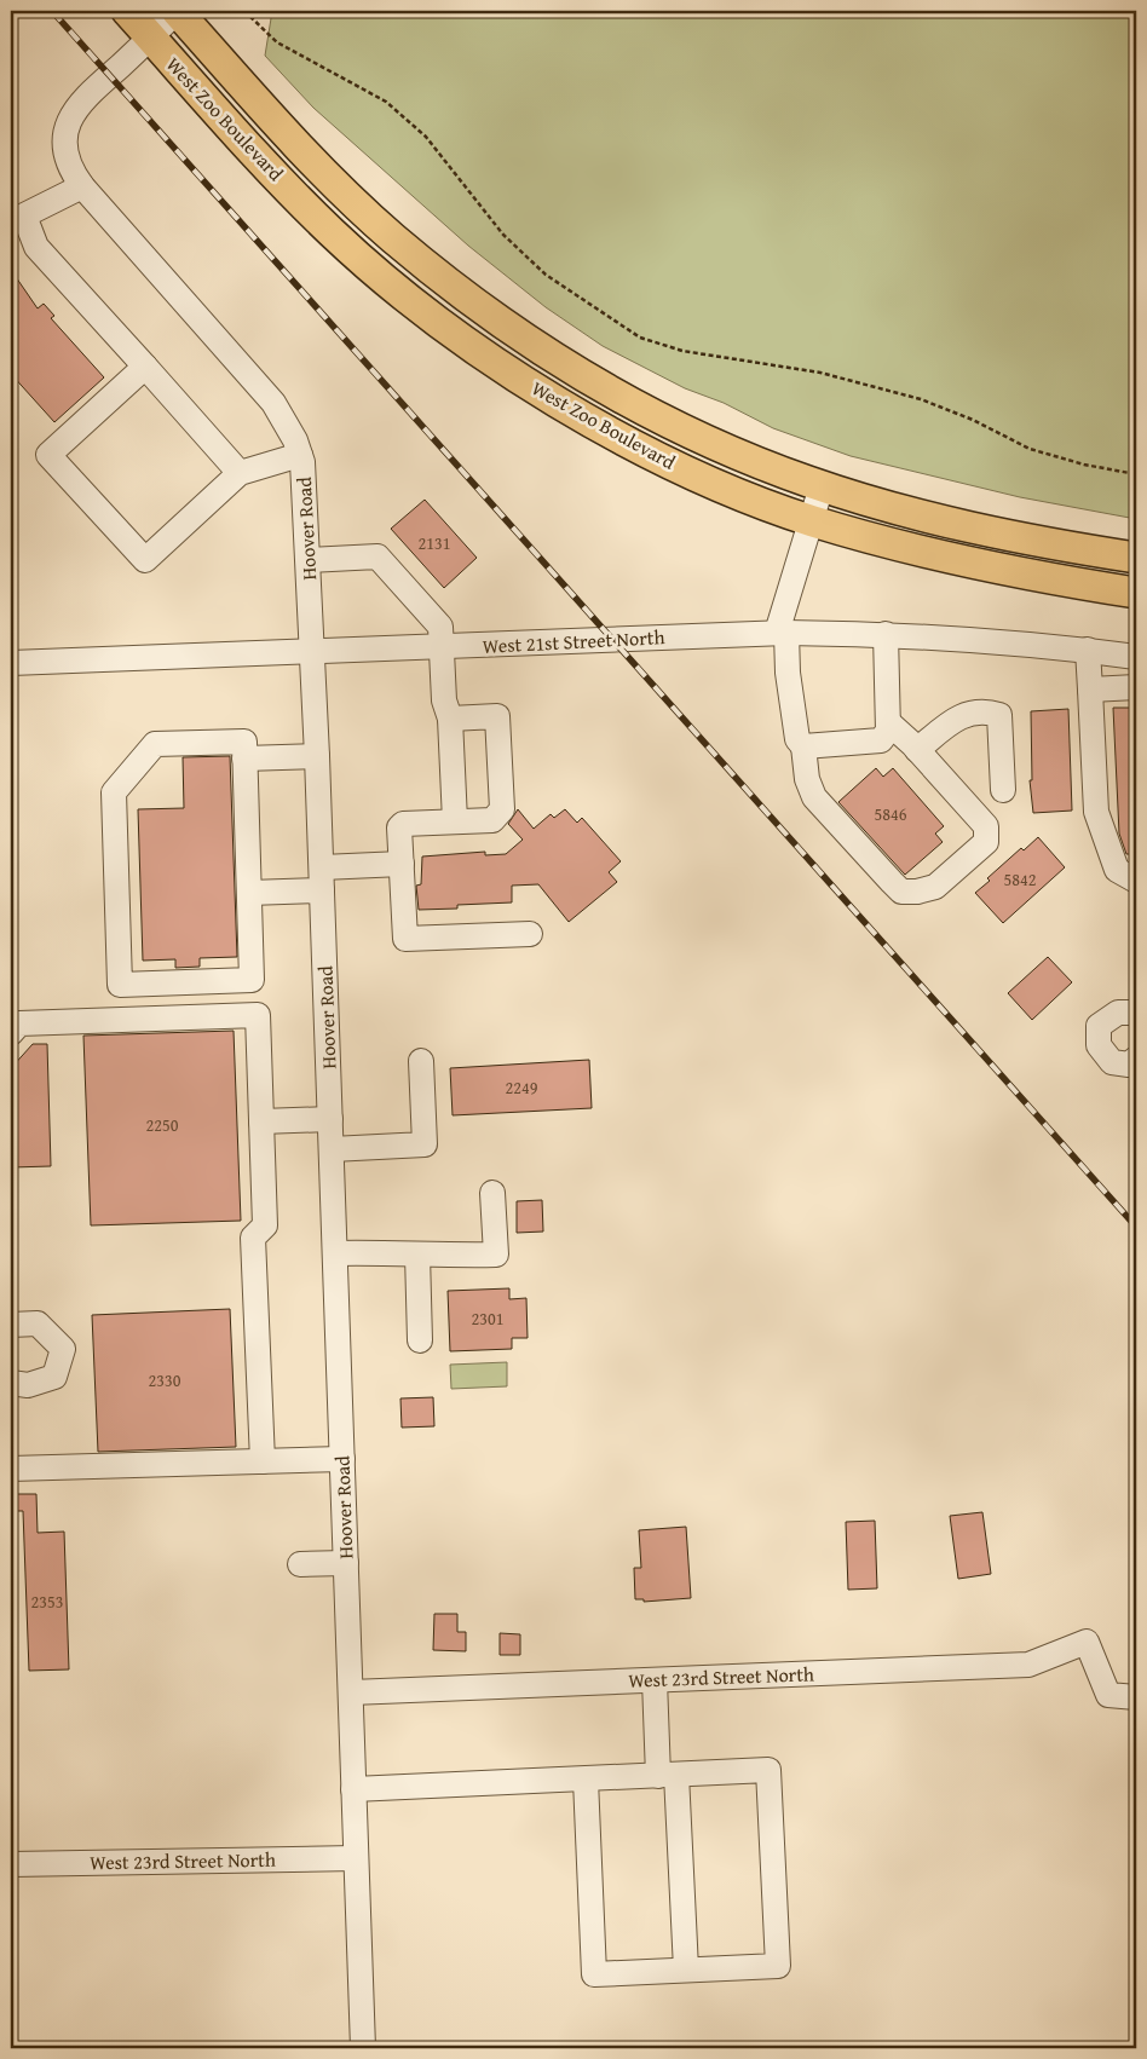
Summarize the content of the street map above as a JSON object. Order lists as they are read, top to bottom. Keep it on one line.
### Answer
{"streets":{"main road":["West Zoo Boulevard"],"street":["Hoover Road","West 21st Street North","West 23rd Street North"]},"crossings":[["West Zoo Boulevard","Hoover Road"],["Hoover Road","West 21st Street North"],["Hoover Road","West 23rd Street North"]],"house_numbers":["2131","5846","5842","2249","2250","2301","2330","2353"]}
